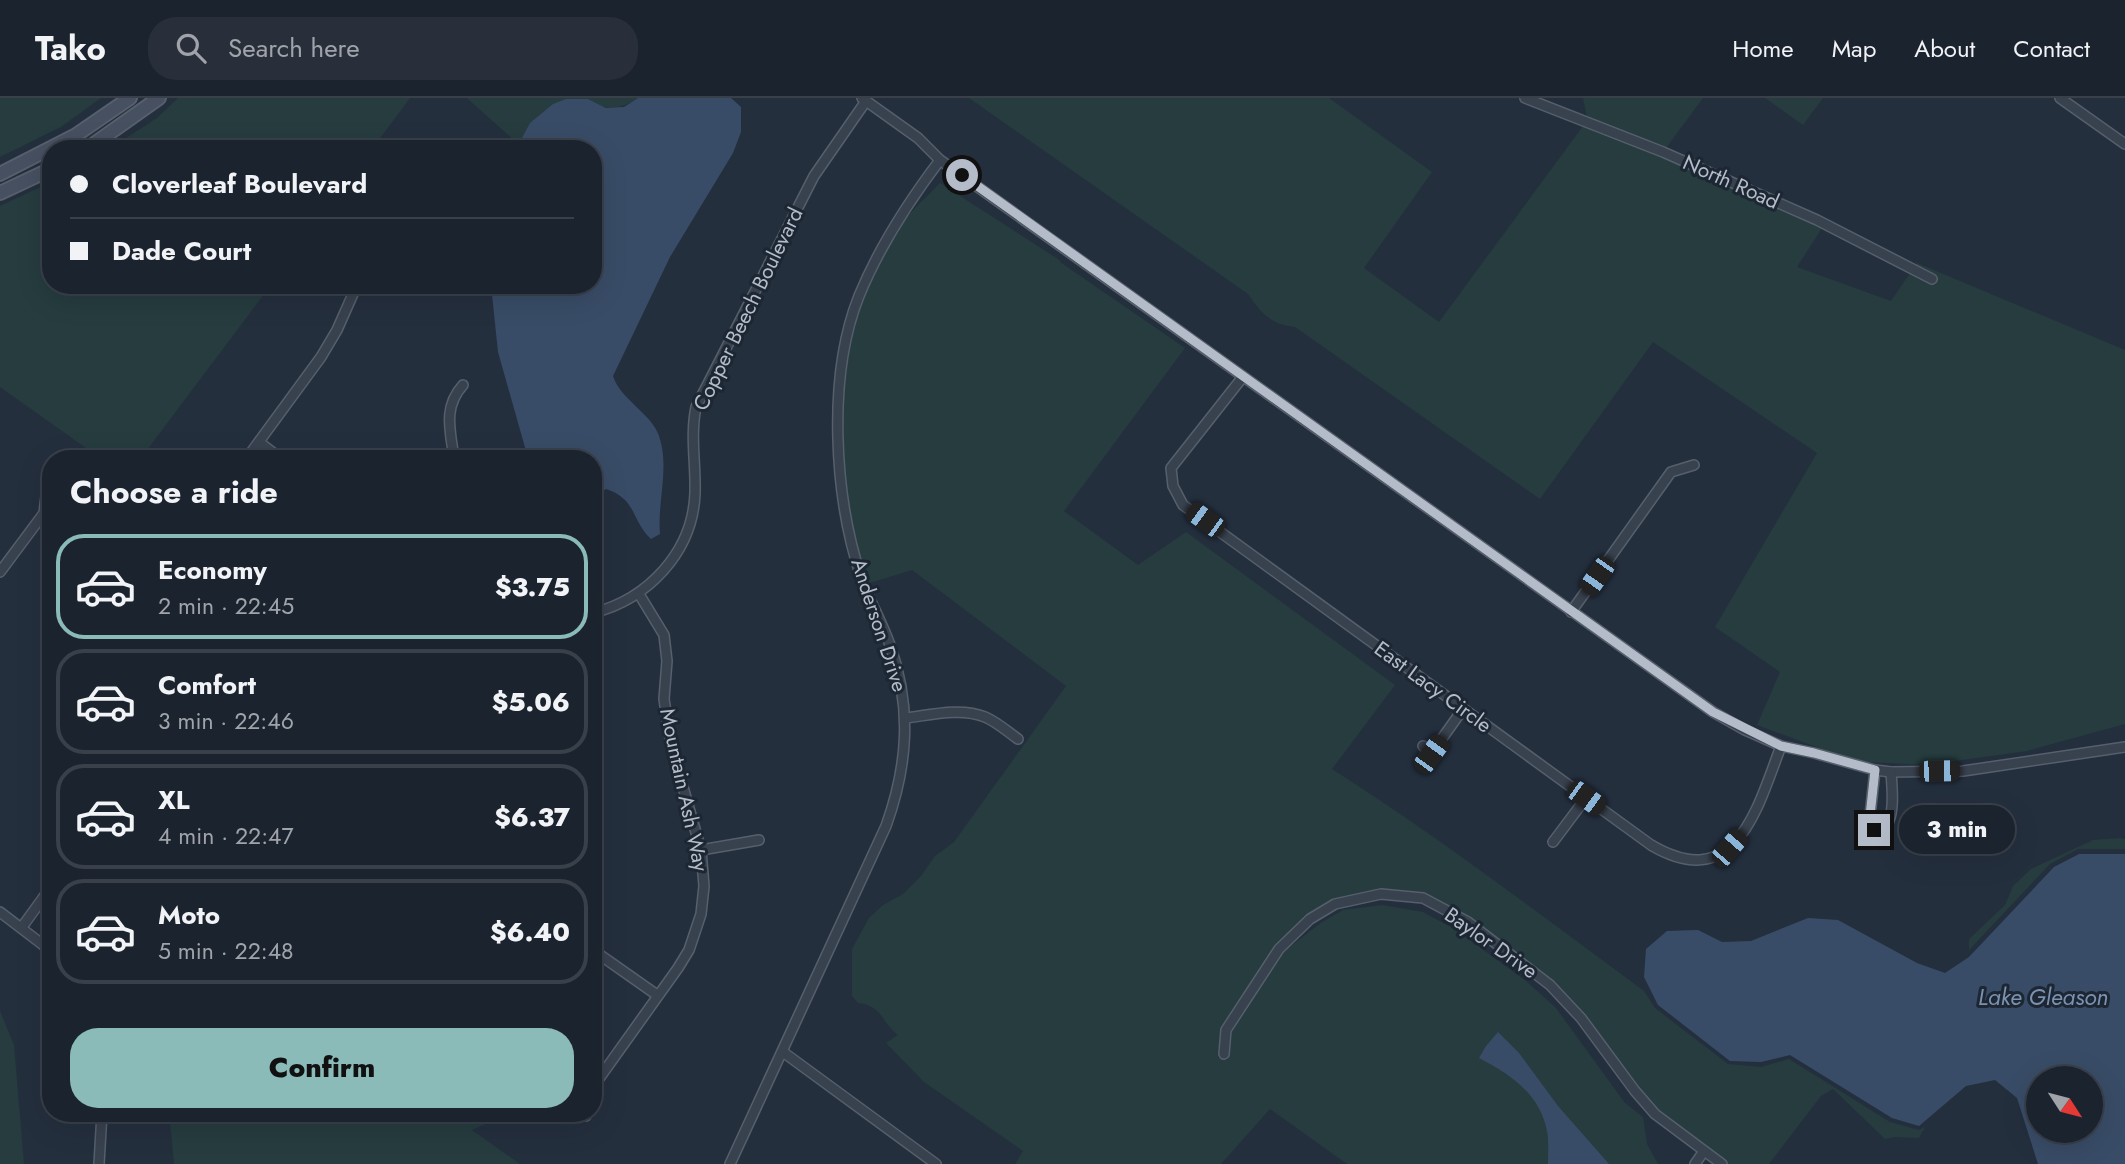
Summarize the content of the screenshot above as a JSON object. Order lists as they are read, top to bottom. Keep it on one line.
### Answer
{"streets":{"street":["North Road","Copper Beech Boulevard","Anderson Drive","East Lacy Circle","Mountain Ash Way","Baylor Drive"]},"crossings":[["Copper Beech Boulevard","Mountain Ash Way"]],"water":["Lake Gleason"],"north":"bottom right","page":{"header":"Tako","search":"Search here","nav":["Home","Map","About","Contact"],"banner":["Cloverleaf Boulevard","Dade Court"],"heading":"Choose a ride","list":[{"name":"Economy","note":"2 min · 22:45","value":"$3.75"},{"name":"Comfort","note":"3 min · 22:46","value":"$5.06"},{"name":"XL","note":"4 min · 22:47","value":"$6.37"},{"name":"Moto","note":"5 min · 22:48","value":"$6.40"}],"bubble":"3 min","buttons":"Confirm"}}
